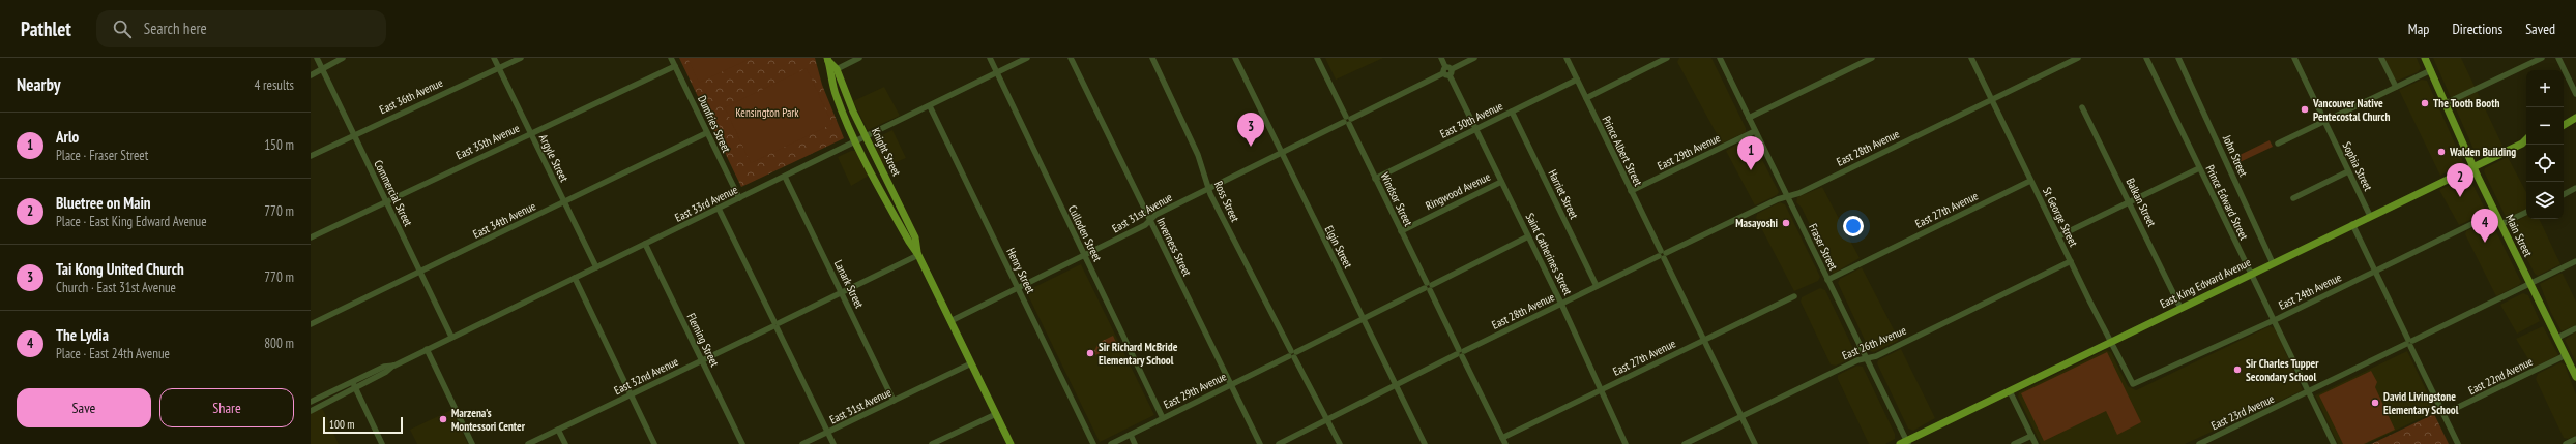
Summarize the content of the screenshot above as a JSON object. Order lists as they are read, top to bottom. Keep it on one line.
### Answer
{"streets":{"main road":["Knight Street","Main Street","East King Edward Avenue"],"street":["East 36th Avenue","East 30th Avenue","Dumfries Street","East 35th Avenue","East 28th Avenue","Prince Albert Street","East 29th Avenue","John Street","Argyle Street","Sophia Street","Ringwood Avenue","Commercial Street","Harriet Street","Windsor Street","Ross Street","Balkan Street","Prince Edward Street","East 33rd Avenue","East 27th Avenue","East 31st Avenue","St George Street","East 34th Avenue","Culloden Street","Inverness Street","Elgin Street","Fraser Street","Saint Catherines Street","Henry Street","Lanark Street","East 24th Avenue","Fleming Street","East 26th Avenue","East 32nd Avenue","East 22nd Avenue","East 23rd Avenue"]},"crossings":[["East 36th Avenue","Argyle Street"],["East 36th Avenue","Commercial Street"],["East 30th Avenue","Prince Albert Street"],["East 30th Avenue","Harriet Street"],["East 30th Avenue","Windsor Street"],["East 30th Avenue","Saint Catherines Street"],["Dumfries Street","East 35th Avenue"],["Dumfries Street","East 33rd Avenue"],["Dumfries Street","East 34th Avenue"],["East 35th Avenue","Argyle Street"],["East 35th Avenue","Commercial Street"],["East 28th Avenue","Prince Albert Street"],["East 28th Avenue","Harriet Street"],["East 28th Avenue","Windsor Street"],["East 28th Avenue","Ross Street"],["East 28th Avenue","St George Street"],["East 28th Avenue","Elgin Street"],["East 28th Avenue","Fraser Street"],["East 28th Avenue","Saint Catherines Street"],["Prince Albert Street","East 29th Avenue"],["Prince Albert Street","East 27th Avenue"],["Prince Albert Street","East 26th Avenue"],["Knight Street","East 33rd Avenue"],["Knight Street","East 31st Avenue"],["Knight Street","East 32nd Avenue"],["East 29th Avenue","Windsor Street"],["East 29th Avenue","Ross Street"],["East 29th Avenue","Culloden Street"],["East 29th Avenue","Inverness Street"],["East 29th Avenue","Elgin Street"],["East 29th Avenue","Fraser Street"],["East 29th Avenue","Saint Catherines Street"],["John Street","East King Edward Avenue"],["Argyle Street","East 33rd Avenue"],["Argyle Street","East 34th Avenue"],["Sophia Street","East King Edward Avenue"],["Ringwood Avenue","Windsor Street"],["Ringwood Avenue","Saint Catherines Street"],["Commercial Street","East 33rd Avenue"],["Commercial Street","East 34th Avenue"],["Windsor Street","East 27th Avenue"],["Windsor Street","East 31st Avenue"],["Ross Street","East 31st Avenue"],["Balkan Street","East King Edward Avenue"],["Prince Edward Street","East King Edward Avenue"],["Prince Edward Street","East 24th Avenue"],["Prince Edward Street","East 23rd Avenue"],["East 33rd Avenue","Culloden Street"],["East 33rd Avenue","Henry Street"],["East 33rd Avenue","Lanark Street"],["East 33rd Avenue","Fleming Street"],["East 27th Avenue","St George Street"],["East 27th Avenue","Fraser Street"],["East 27th Avenue","Saint Catherines Street"],["East 31st Avenue","Culloden Street"],["East 31st Avenue","Inverness Street"],["East 31st Avenue","Elgin Street"],["East 31st Avenue","Saint Catherines Street"],["East 31st Avenue","Henry Street"],["East 31st Avenue","Lanark Street"],["St George Street","East King Edward Avenue"],["St George Street","East 24th Avenue"],["St George Street","East 26th Avenue"],["Main Street","East King Edward Avenue"],["Main Street","East 24th Avenue"],["Main Street","East 22nd Avenue"],["Main Street","East 23rd Avenue"],["Fraser Street","East King Edward Avenue"],["Fraser Street","East 26th Avenue"],["Lanark Street","East 32nd Avenue"],["Fleming Street","East 32nd Avenue"]],"parks":["Kensington Park"],"places":["The Tooth Booth","Vancouver Native Pentecostal Church","Walden Building","Masayoshi","Sir Richard McBride Elementary School","Sir Charles Tupper Secondary School","David Livingstone Elementary School","Marzena's Montessori Center"],"scale_bar":"100 m","page":{"header":"Pathlet","search":"Search here","nav":["Map","Directions","Saved"],"heading":["Nearby","4 results"],"map_buttons":["+","−"],"list":[{"mark":"1","name":"Arlo","note":"Place · Fraser Street","value":"150 m"},{"mark":"2","name":"Bluetree on Main","note":"Place · East King Edward Avenue","value":"770 m"},{"mark":"3","name":"Tai Kong United Church","note":"Church · East 31st Avenue","value":"770 m"},{"mark":"4","name":"The Lydia","note":"Place · East 24th Avenue","value":"800 m"}],"pins":["3","1","2","4"],"buttons":["Save","Share"],"scale":"100 m"}}
